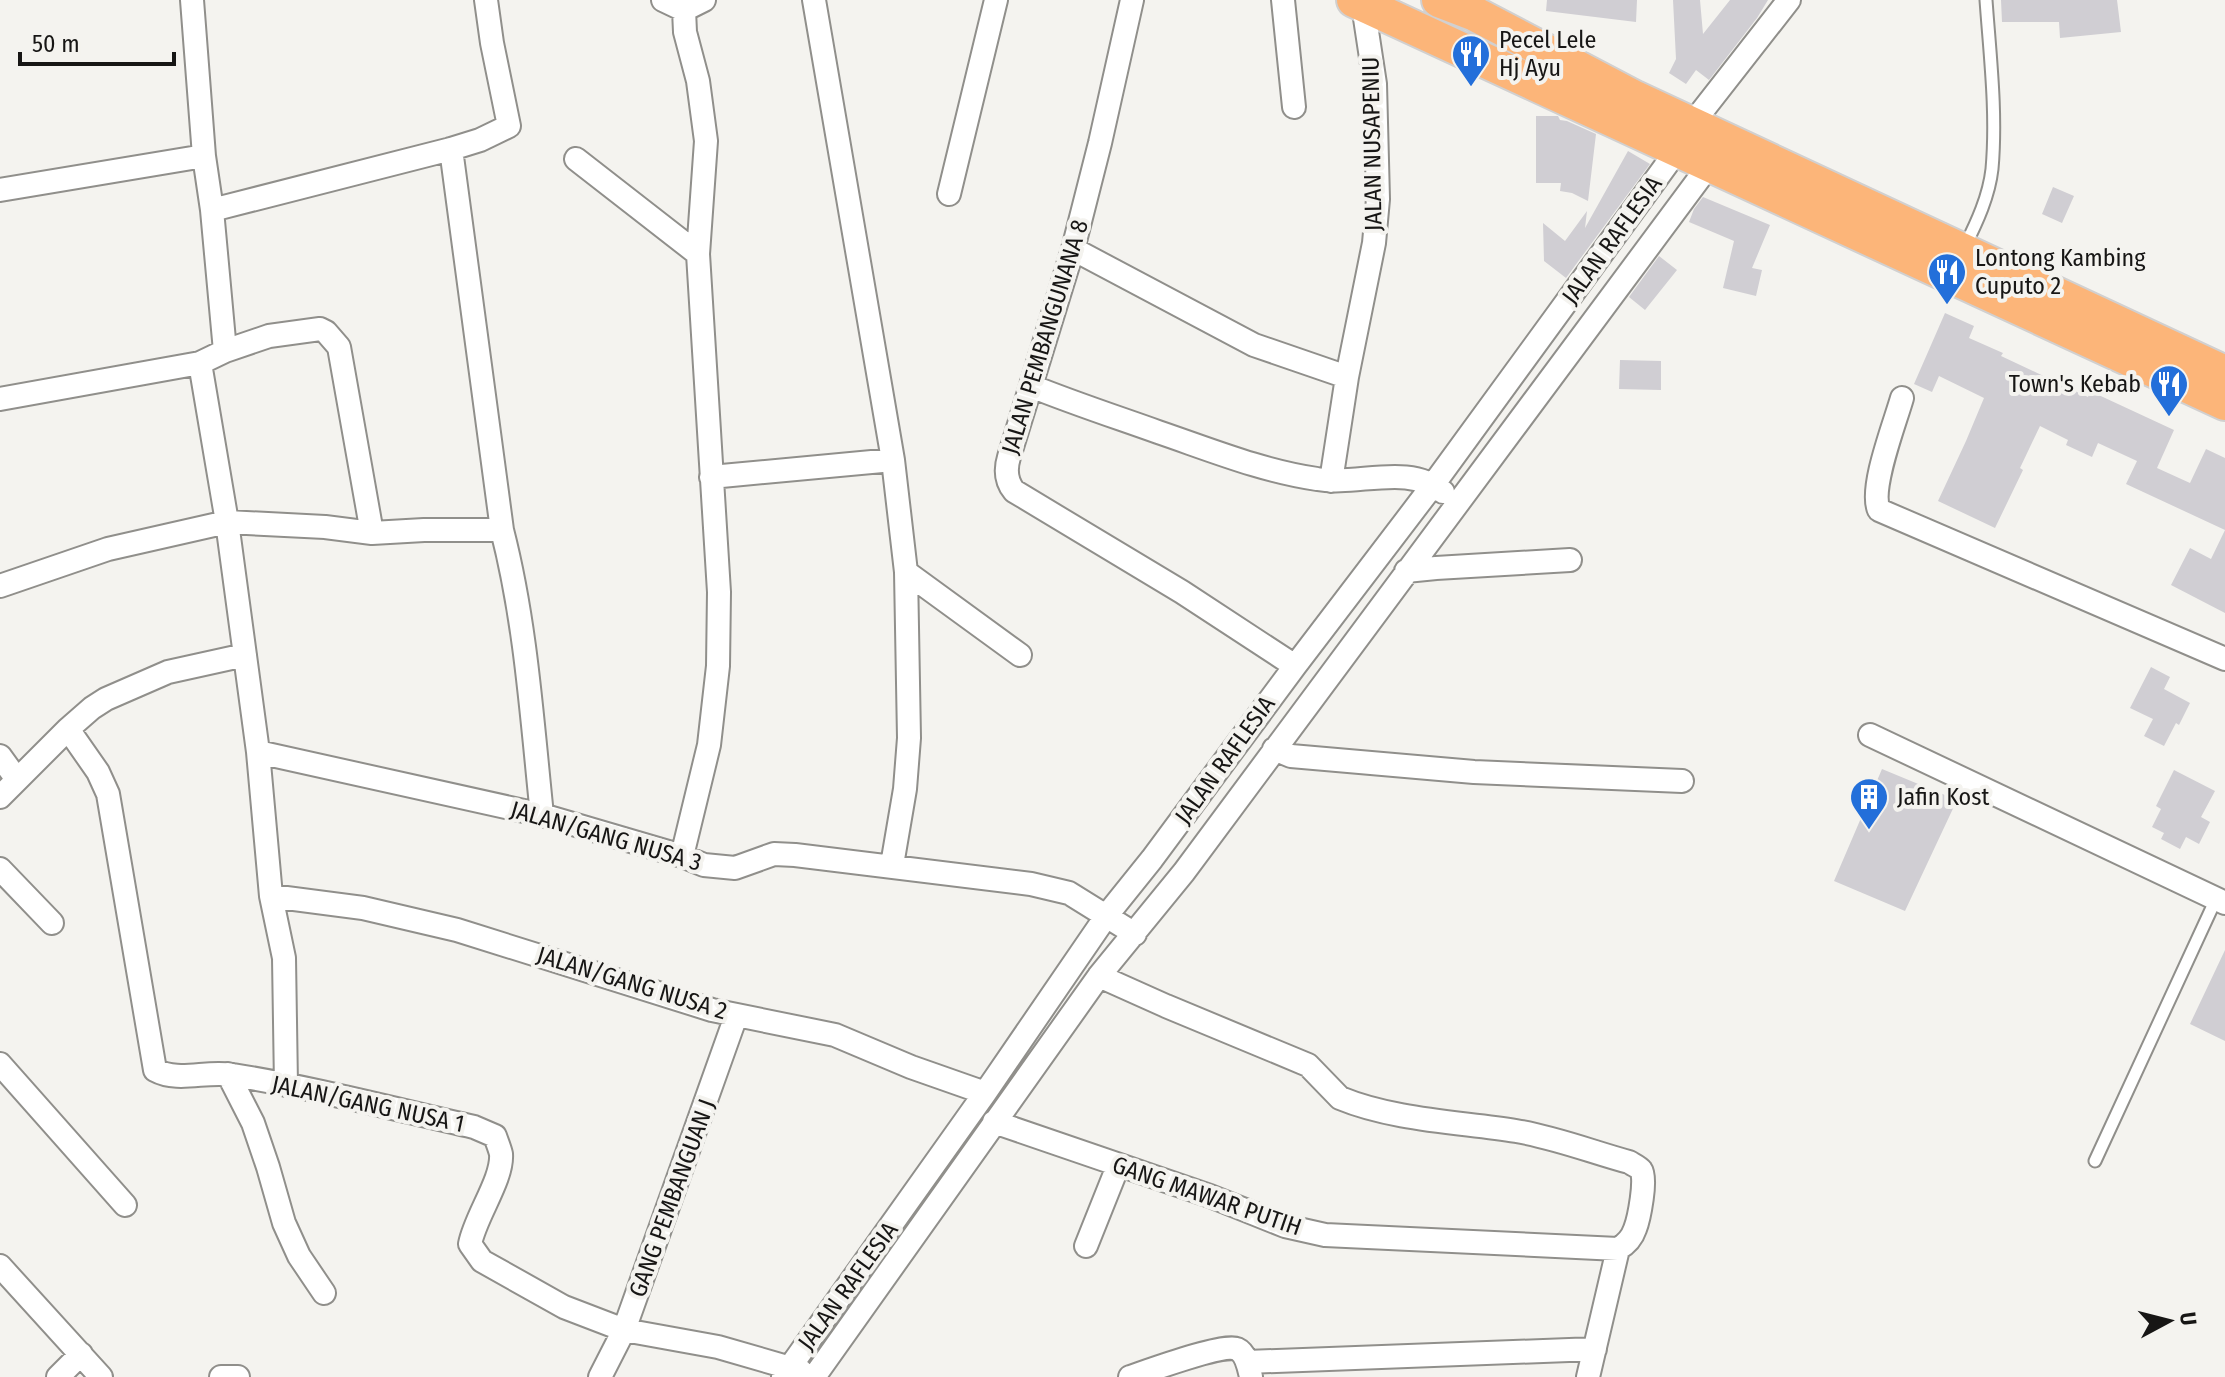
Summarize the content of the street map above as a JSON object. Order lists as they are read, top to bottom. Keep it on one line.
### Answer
{"streets":{"street":["JALAN NUSAPENIU","JALAN RAFLESIA","JALAN PEMBANGUNANA 8","JALAN/GANG NUSA 3","JALAN/GANG NUSA 2","JALAN/GANG NUSA 1","GANG MAWAR PUTIH","GANG PEMBANGUAN J"]},"crossings":[["JALAN RAFLESIA","JALAN PEMBANGUNANA 8"],["JALAN RAFLESIA","JALAN/GANG NUSA 3"],["JALAN RAFLESIA","JALAN/GANG NUSA 2"],["JALAN RAFLESIA","JALAN/GANG NUSA 1"],["JALAN RAFLESIA","GANG MAWAR PUTIH"],["JALAN/GANG NUSA 2","GANG PEMBANGUAN J"],["JALAN/GANG NUSA 1","GANG PEMBANGUAN J"]],"places":{"restaurant":["Pecel Lele Hj Ayu","Lontong Kambing Cuputo 2","Town's Kebab"],"building":["Jafin Kost"]},"scale_bar":"50 m","north":"right"}
